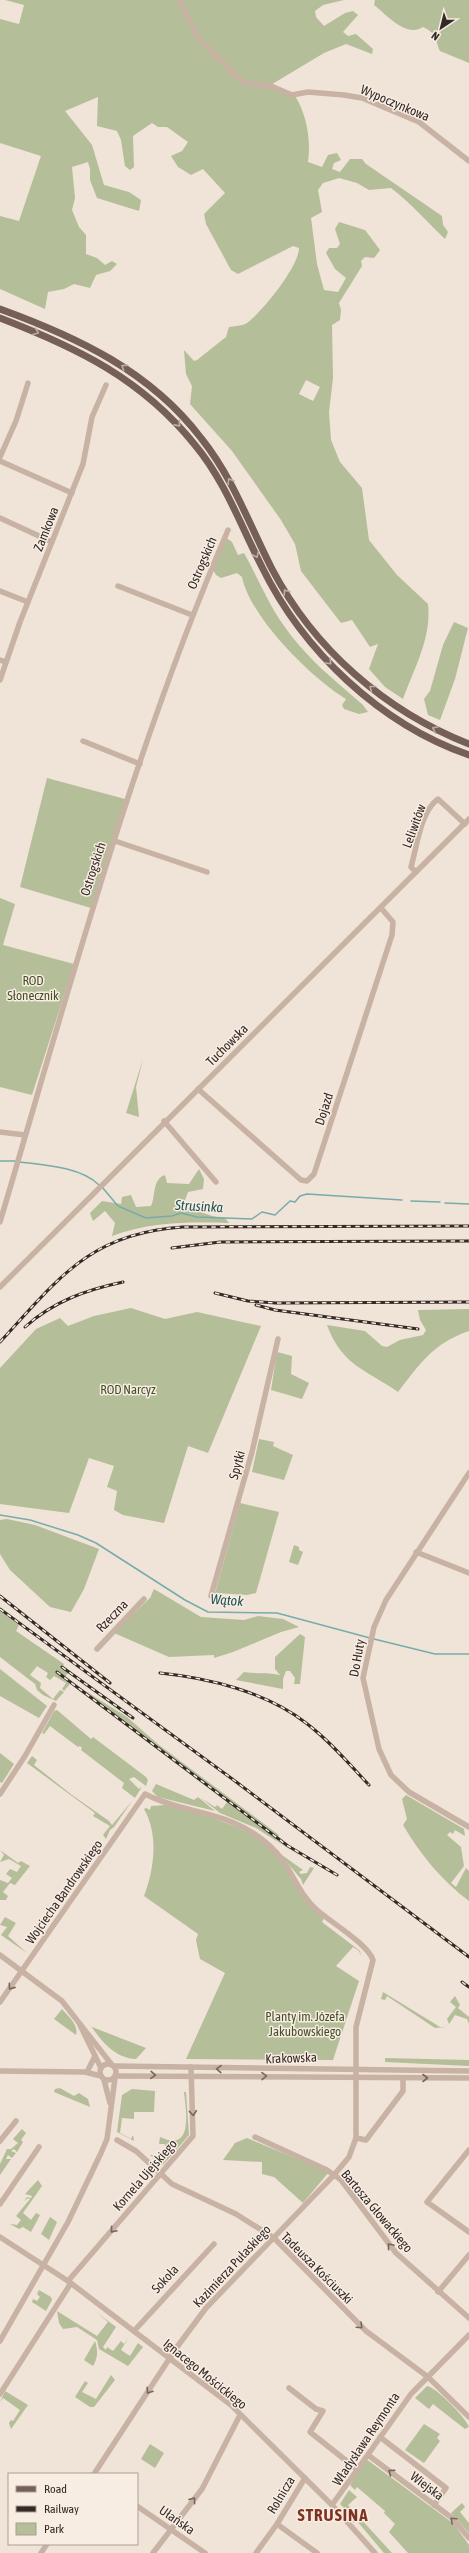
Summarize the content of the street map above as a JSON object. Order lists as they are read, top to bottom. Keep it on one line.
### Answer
{"streets":{"street":["Wypoczynkowa","Zamkowa","Ostrogskich","Leliwitów","Tuchowska","Dojazd","Spytki","Rzeczna","Do Huty","Wojciecha Bandrowskiego","Krakowska","Kornela Ujejskiego","Bartosza Głowackiego","Kazimierza Pułaskiego","Tadeusza Kościuszki","Sokoła","Ignacego Mościckiego","Władysława Reymonta","Wiejska","Rolnicza","Ułańska"]},"crossings":[["Leliwitów","Tuchowska"],["Tuchowska","Dojazd"],["Wojciecha Bandrowskiego","Kazimierza Pułaskiego"],["Krakowska","Kornela Ujejskiego"],["Krakowska","Kazimierza Pułaskiego"],["Kornela Ujejskiego","Tadeusza Kościuszki"],["Kornela Ujejskiego","Ignacego Mościckiego"],["Bartosza Głowackiego","Kazimierza Pułaskiego"],["Kazimierza Pułaskiego","Tadeusza Kościuszki"],["Kazimierza Pułaskiego","Ignacego Mościckiego"],["Tadeusza Kościuszki","Władysława Reymonta"],["Sokoła","Ignacego Mościckiego"],["Ignacego Mościckiego","Władysława Reymonta"],["Ignacego Mościckiego","Rolnicza"],["Władysława Reymonta","Wiejska"]],"one_way":["Bartosza Głowackiego","Tadeusza Kościuszki","Wiejska"],"districts":["STRUSINA"],"water":["Strusinka","Wątok"],"parks":["ROD Słonecznik","ROD Narcyz","Planty im. Józefa Jakubowskiego"],"legend":["Road","Railway","Park"],"north":"bottom left"}
